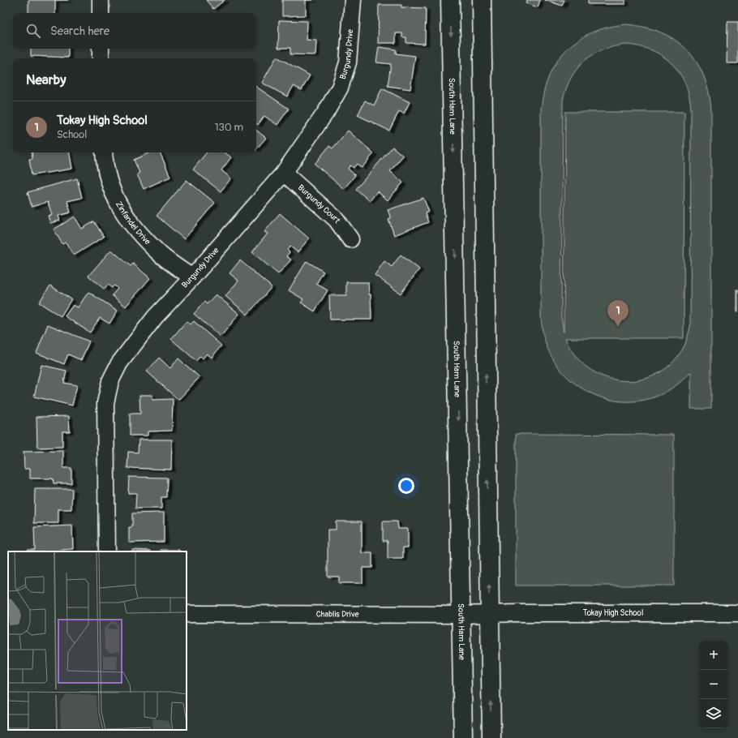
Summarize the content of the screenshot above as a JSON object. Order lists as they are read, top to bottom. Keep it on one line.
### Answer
{"streets":{"main road":["South Ham Lane"],"street":["Burgundy Drive","Burgundy Court","Zinfandel Drive","Tokay High School","Chablis Drive"]},"crossings":[["Burgundy Drive","Burgundy Court"],["Burgundy Drive","Zinfandel Drive"],["South Ham Lane","Chablis Drive"],["Tokay High School","Chablis Drive"]],"page":{"search":"Search here","heading":"Nearby","list":[{"mark":"1","name":"Tokay High School","note":"School","value":"130 m"}],"pins":"1","map_buttons":["+","−"]}}
